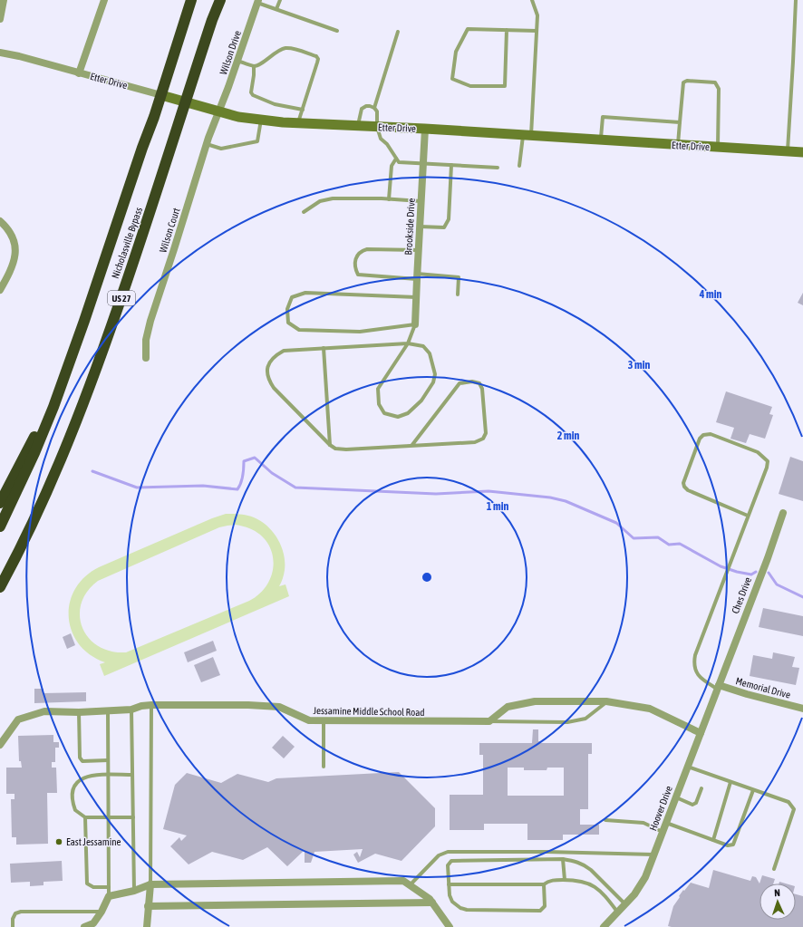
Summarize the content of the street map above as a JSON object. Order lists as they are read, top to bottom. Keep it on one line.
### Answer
{"streets":{"highway":["Nicholasville Bypass","US 27"],"street":["Wilson Drive","Etter Drive","Brookside Drive","Wilson Court","Ches Drive","Memorial Drive","Jessamine Middle School Road","Hoover Drive"]},"crossings":[["Wilson Drive","Etter Drive"],["Wilson Drive","Wilson Court"],["Etter Drive","Brookside Drive"],["Etter Drive","Wilson Court"],["Etter Drive","Nicholasville Bypass"],["Ches Drive","Memorial Drive"],["Ches Drive","Hoover Drive"],["Memorial Drive","Hoover Drive"]],"places":["East Jessamine"],"north":"top","rings":["4 min","3 min","2 min","1 min"]}
